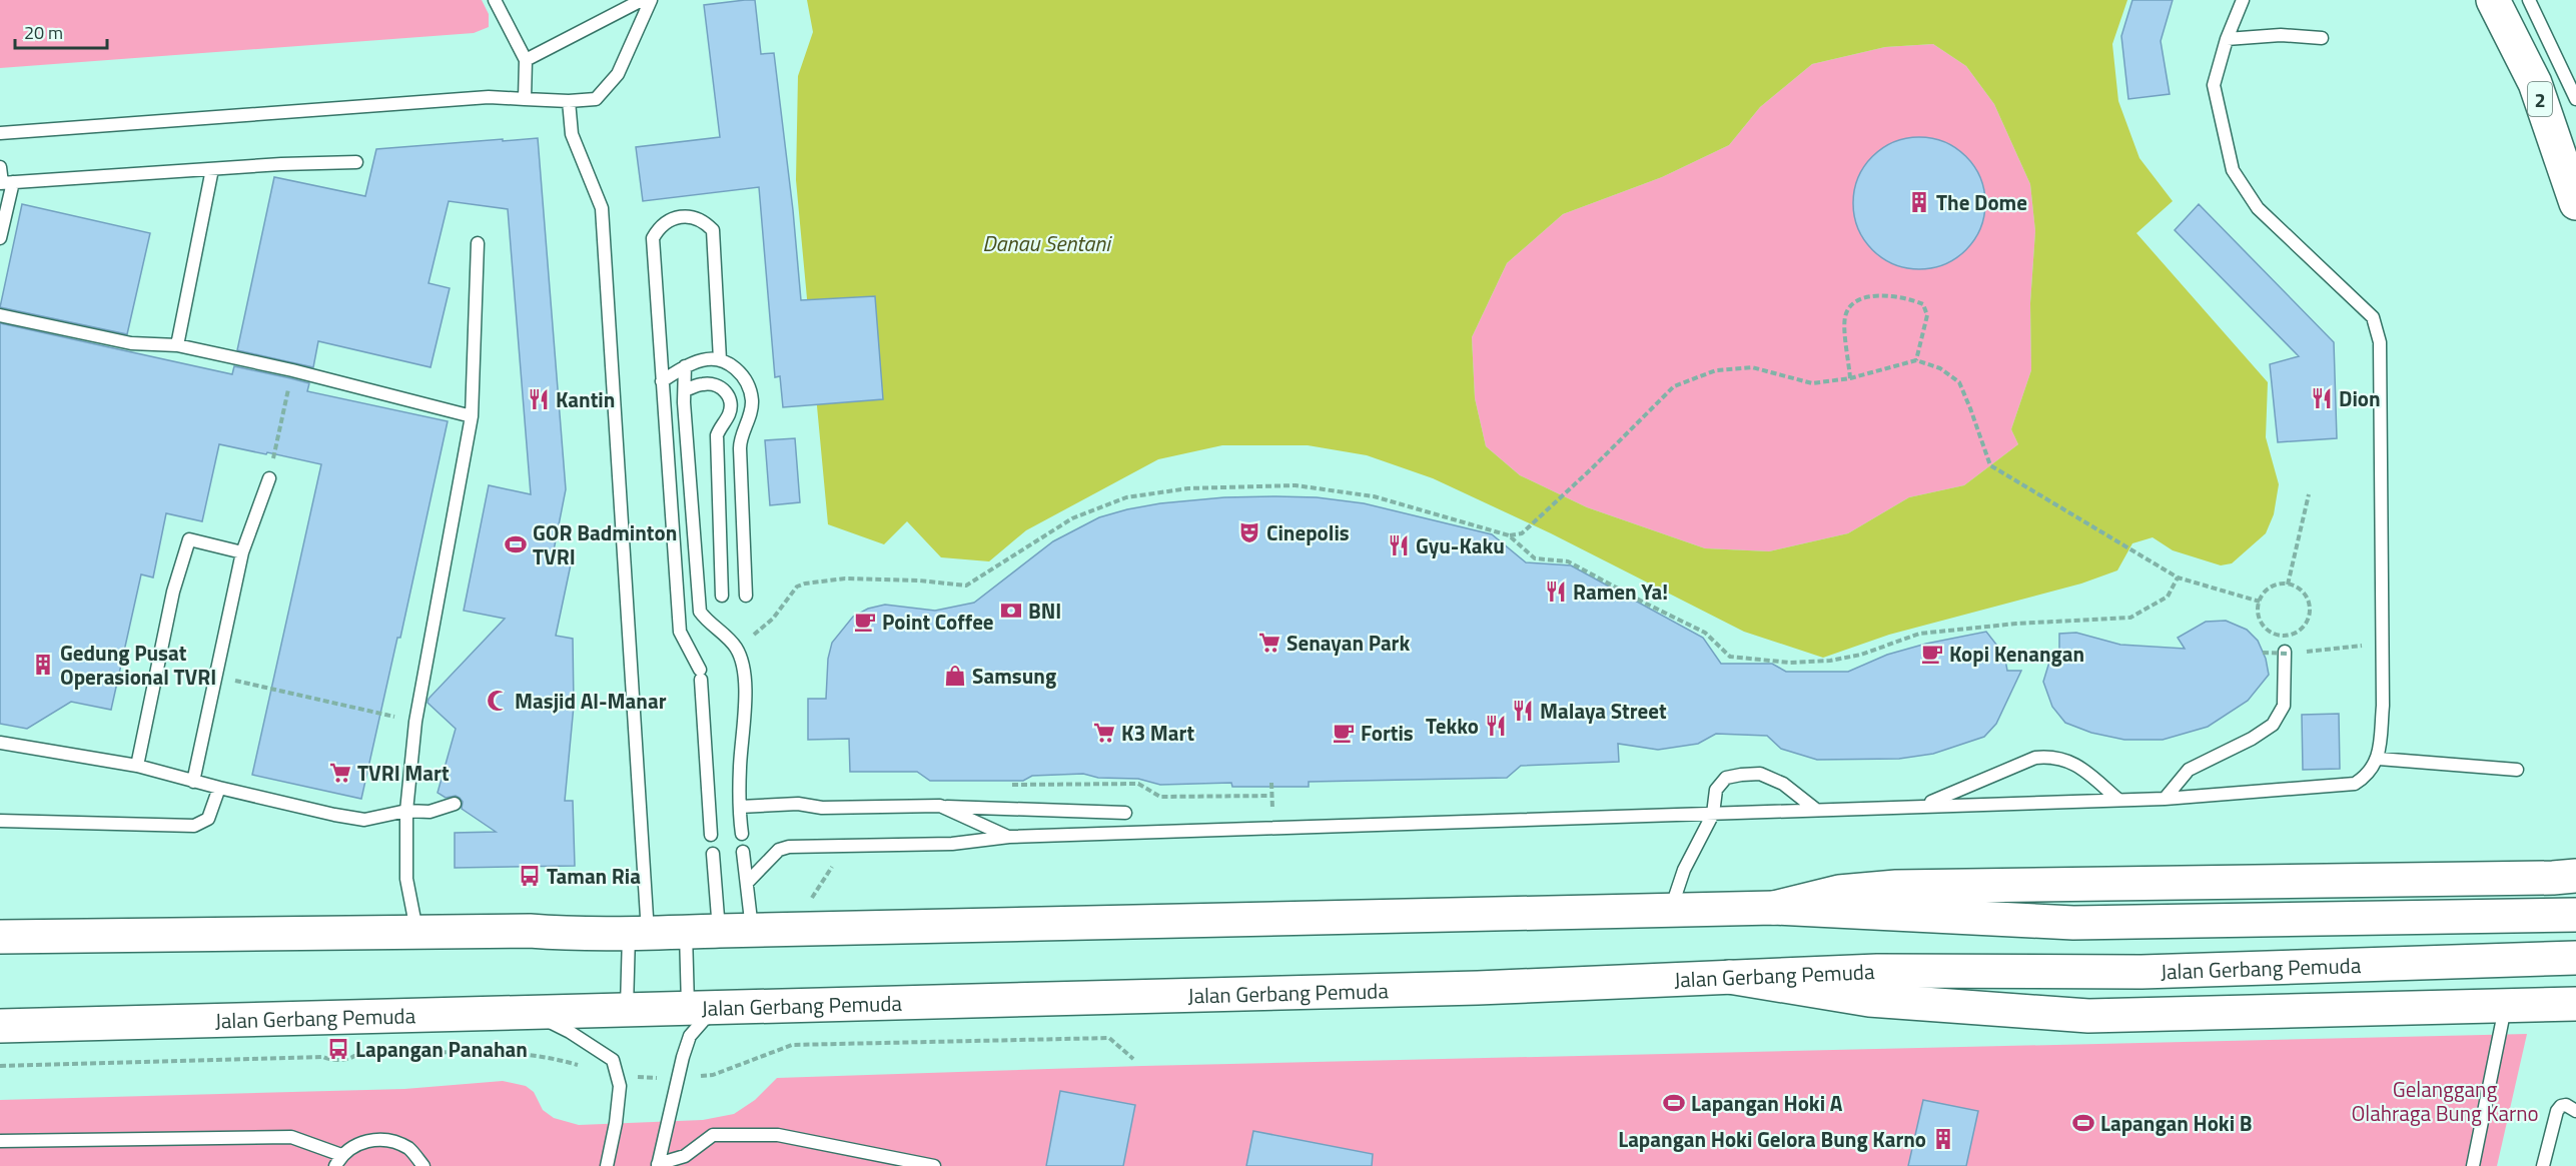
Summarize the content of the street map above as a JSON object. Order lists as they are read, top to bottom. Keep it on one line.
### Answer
{"streets":{"main road":["2","Jalan Gerbang Pemuda"]},"water":["Danau Sentani"],"parks":["Gelanggang Olahraga Bung Karno"],"places":{"building":["The Dome","Gedung Pusat Operasional TVRI","Lapangan Hoki Gelora Bung Karno"],"restaurant":["Dion","Kantin","Gyu-Kaku","Ramen Ya!","Malaya Street","Tekko"],"theatre":["Cinepolis"],"sports":["GOR Badminton TVRI","Lapangan Hoki A","Lapangan Hoki B"],"bank":["BNI"],"cafe":["Point Coffee","Kopi Kenangan","Fortis"],"supermarket":["Senayan Park","K3 Mart","TVRI Mart"],"shop":["Samsung"],"mosque":["Masjid Al-Manar"],"bus stop":["Taman Ria","Lapangan Panahan"]},"scale_bar":"20 m"}
